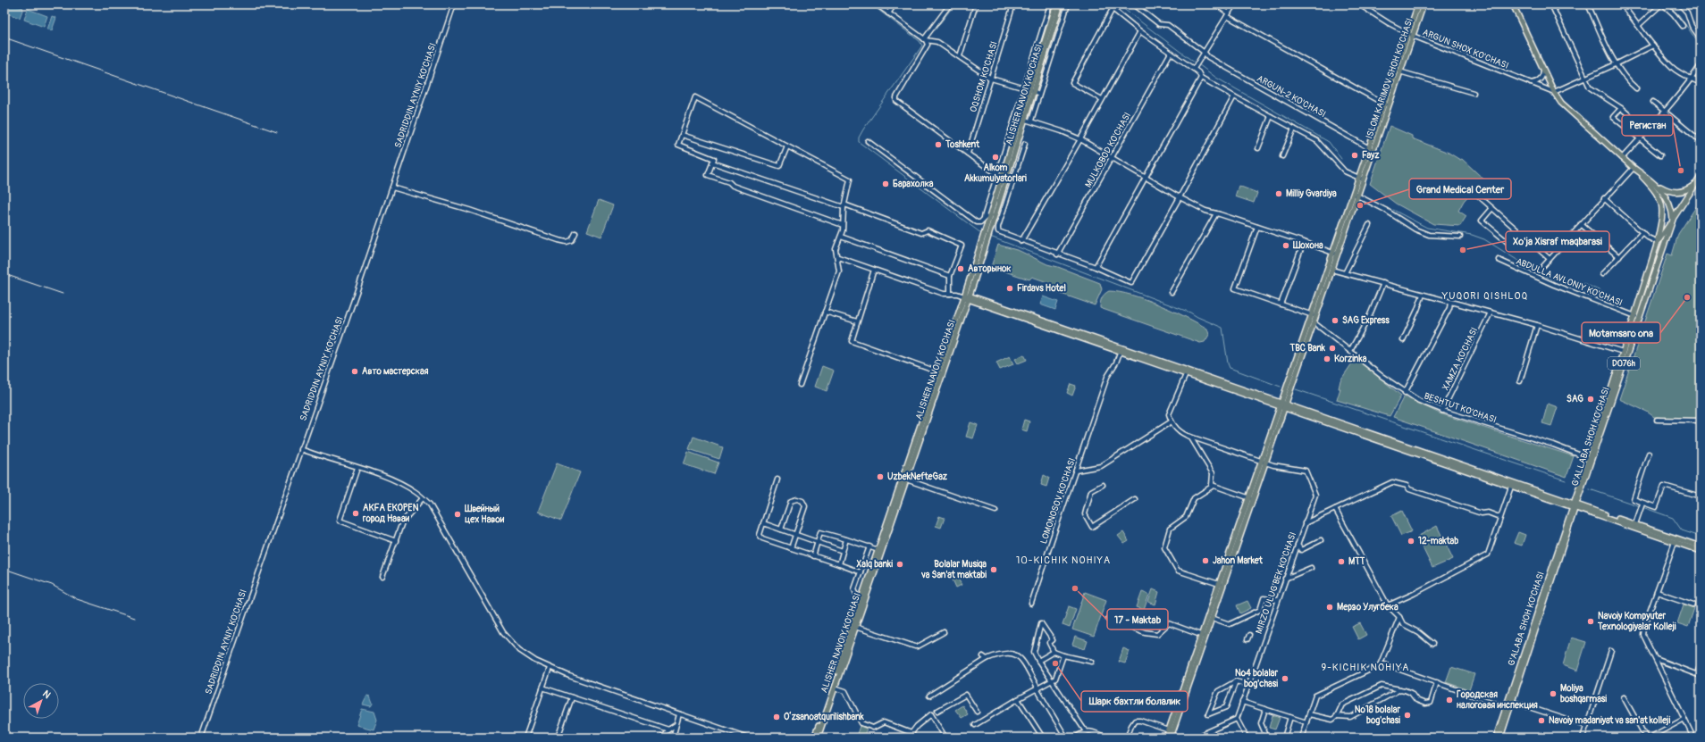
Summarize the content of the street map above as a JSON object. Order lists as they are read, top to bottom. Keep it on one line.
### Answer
{"streets":{"main road":["ISLOM KARIMOV SHOH KO'CHASI","ALISHER NAVOIY KO'CHASI","D076h","G'ALLABA SHOH KO'CHASI","G'ALABA SHOH KO'CHASI"],"street":["ARGUN SHOX KO'CHASI","OQSHOM KO'CHASI","SADRIDDIN AYNIY KO'CHASI","ARGUN-2 KO'CHASI","MULKOBOD KO'CHASI","ABDULLA AVLONIY KO'CHASI","XAMZA KO'CHASI","BESHTUT KO'CHASI","LOMONOSOV KO'CHASI","MIRZO ULUG'BEK KO'CHASI"]},"crossings":[["ARGUN SHOX KO'CHASI","ISLOM KARIMOV SHOH KO'CHASI"],["ISLOM KARIMOV SHOH KO'CHASI","ARGUN-2 KO'CHASI"],["ISLOM KARIMOV SHOH KO'CHASI","BESHTUT KO'CHASI"],["ISLOM KARIMOV SHOH KO'CHASI","MIRZO ULUG'BEK KO'CHASI"],["ABDULLA AVLONIY KO'CHASI","G'ALLABA SHOH KO'CHASI"],["XAMZA KO'CHASI","BESHTUT KO'CHASI"],["D076h","G'ALLABA SHOH KO'CHASI"],["BESHTUT KO'CHASI","G'ALLABA SHOH KO'CHASI"],["G'ALLABA SHOH KO'CHASI","G'ALABA SHOH KO'CHASI"]],"districts":["YUQORI QISHLOQ","10-KICHIK NOHIYA","9-KICHIK NOHIYA"],"places":["Toshkent","Fayz","Alkom Akkumulyatorlari","Регистан","Барахолка","Milliy Gvardiya","Grand Medical Center","Шохона","Xo'ja Xisraf maqbarasi","Авторынок","Firdavs Hotel","Motamsaro ona","SAG Express","TBC Bank","Korzinka","Авто мастерская","SAG","UzbekNefteGaz","AKFA EKOPEN город Наваи","Швейный цех Навои","12-maktab","Jahon Market","MTT","Xalq banki","Bolalar Musiqa va San'at maktabi","17 - Maktab","Мерзо Улугбека","Navoiy Kompyuter Texnologiyalar Kolleji","Шарк бахтли болалик","№4 bolalar bog'chasi","Moliya boshqarmasi","Городская налоговая инспекция","№18 bolalar bog'chasi","Oʻzsanoatqurilishbank","Navoiy madaniyat va san'at kolleji"],"north":"top right"}
